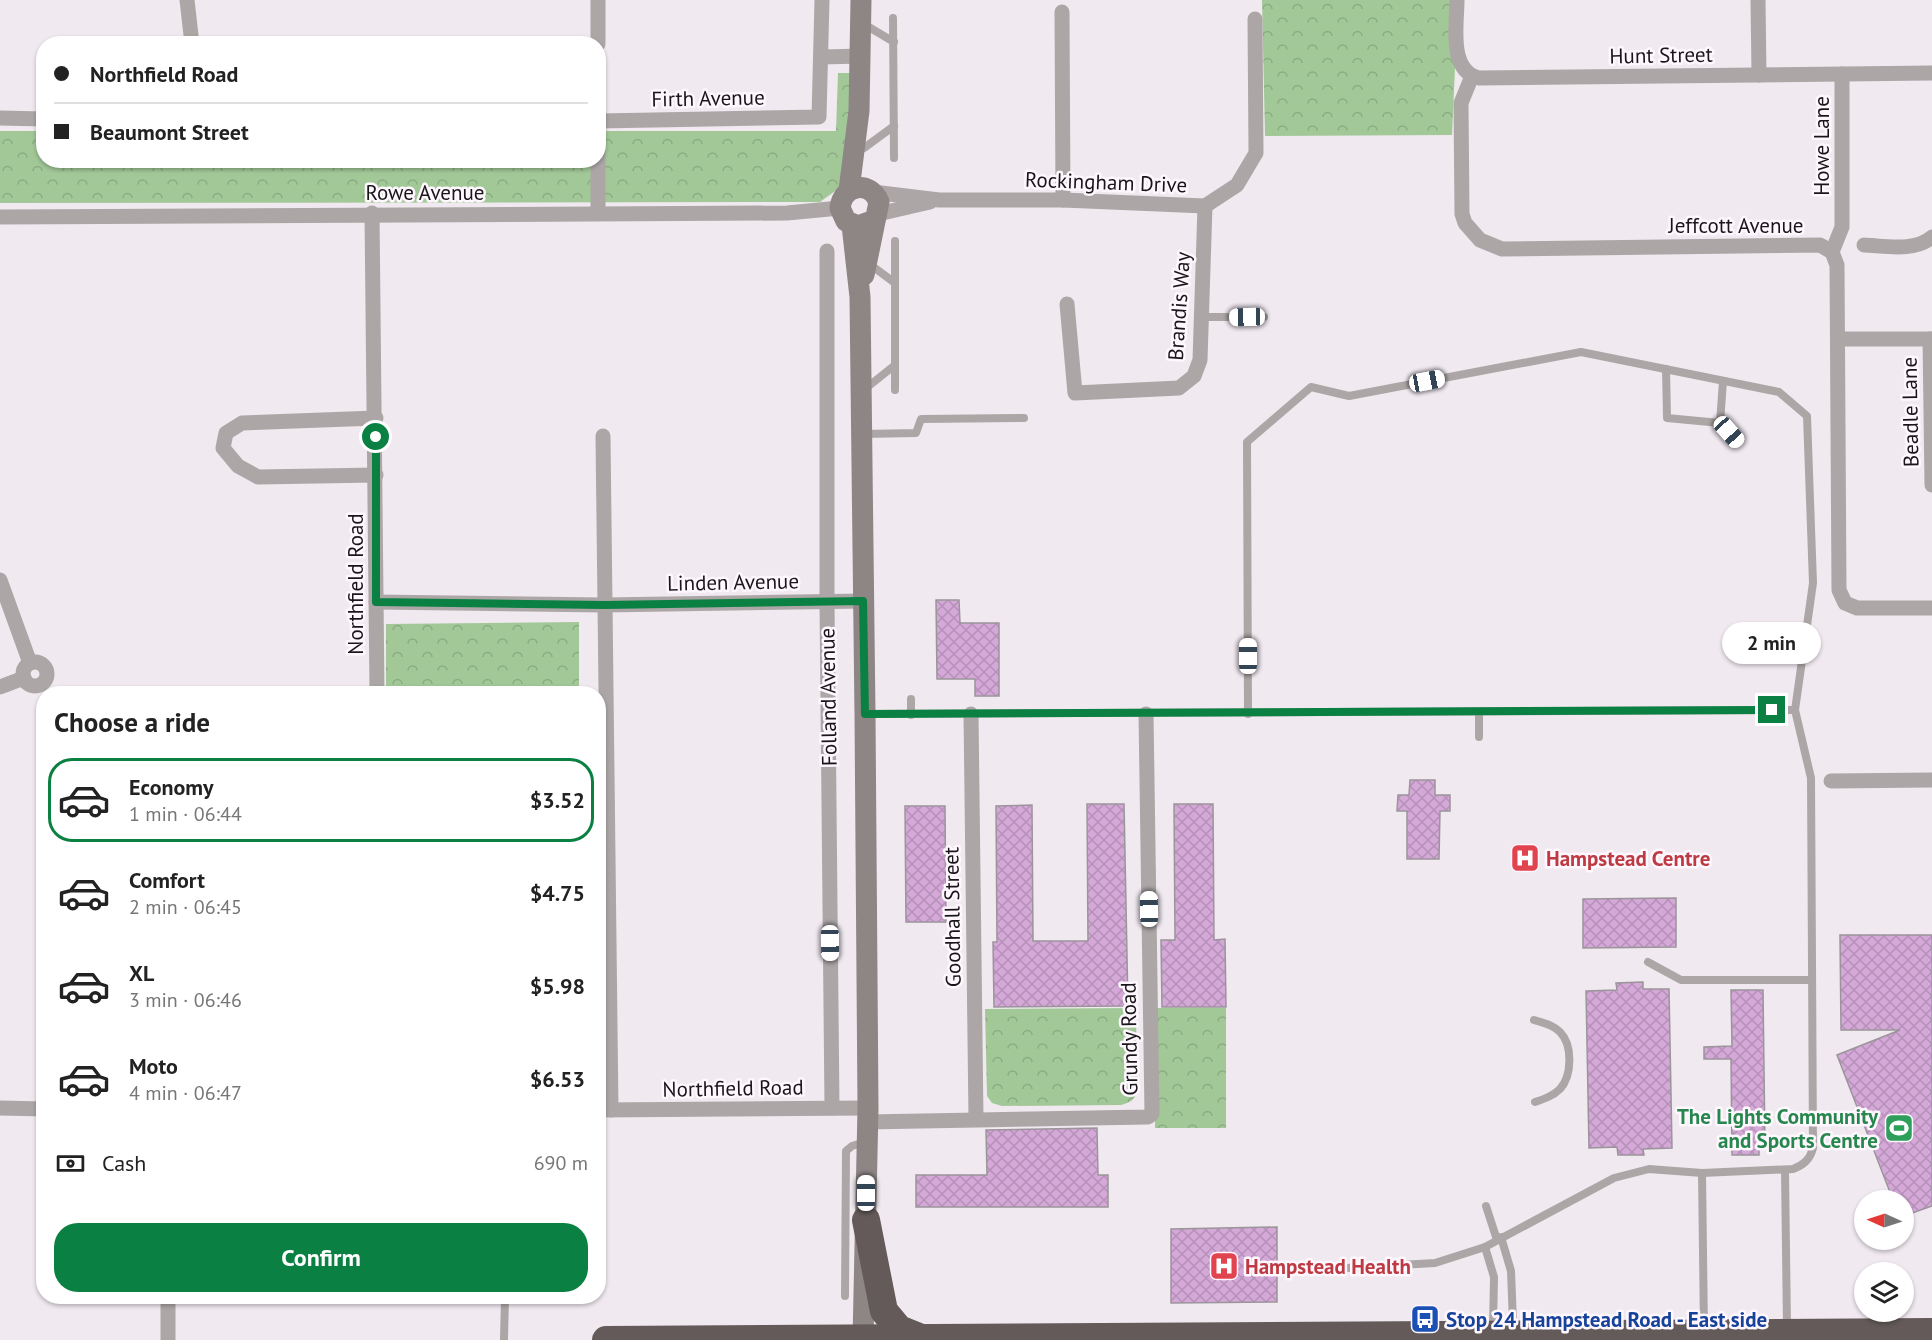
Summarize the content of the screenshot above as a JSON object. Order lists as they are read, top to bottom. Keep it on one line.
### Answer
{"streets":{"street":["Hunt Street","Firth Avenue","Howe Lane","Rockingham Drive","Rowe Avenue","Jeffcott Avenue","Brandis Way","Beadle Lane","Linden Avenue","Northfield Road","Folland Avenue","Goodhall Street","Grundy Road"]},"crossings":[["Hunt Street","Howe Lane"],["Hunt Street","Jeffcott Avenue"],["Howe Lane","Jeffcott Avenue"],["Rockingham Drive","Rowe Avenue"],["Rockingham Drive","Brandis Way"],["Rockingham Drive","Folland Avenue"],["Rowe Avenue","Northfield Road"],["Rowe Avenue","Folland Avenue"],["Linden Avenue","Northfield Road"],["Linden Avenue","Folland Avenue"],["Northfield Road","Folland Avenue"],["Northfield Road","Grundy Road"],["Folland Avenue","Grundy Road"],["Goodhall Street","Grundy Road"]],"places":{"hospital":["Hampstead Centre","Hampstead Health"],"sports":["The Lights Community and Sports Centre"],"bus stop":["Stop 24 Hampstead Road - East side"]},"north":"left","page":{"banner":["Northfield Road","Beaumont Street"],"bubble":"2 min","heading":"Choose a ride","list":[{"name":"Economy","note":"1 min · 06:44","value":"$3.52"},{"name":"Comfort","note":"2 min · 06:45","value":"$4.75"},{"name":"XL","note":"3 min · 06:46","value":"$5.98"},{"name":"Moto","note":"4 min · 06:47","value":"$6.53"}],"pay":["Cash","690 m"],"buttons":"Confirm"}}
